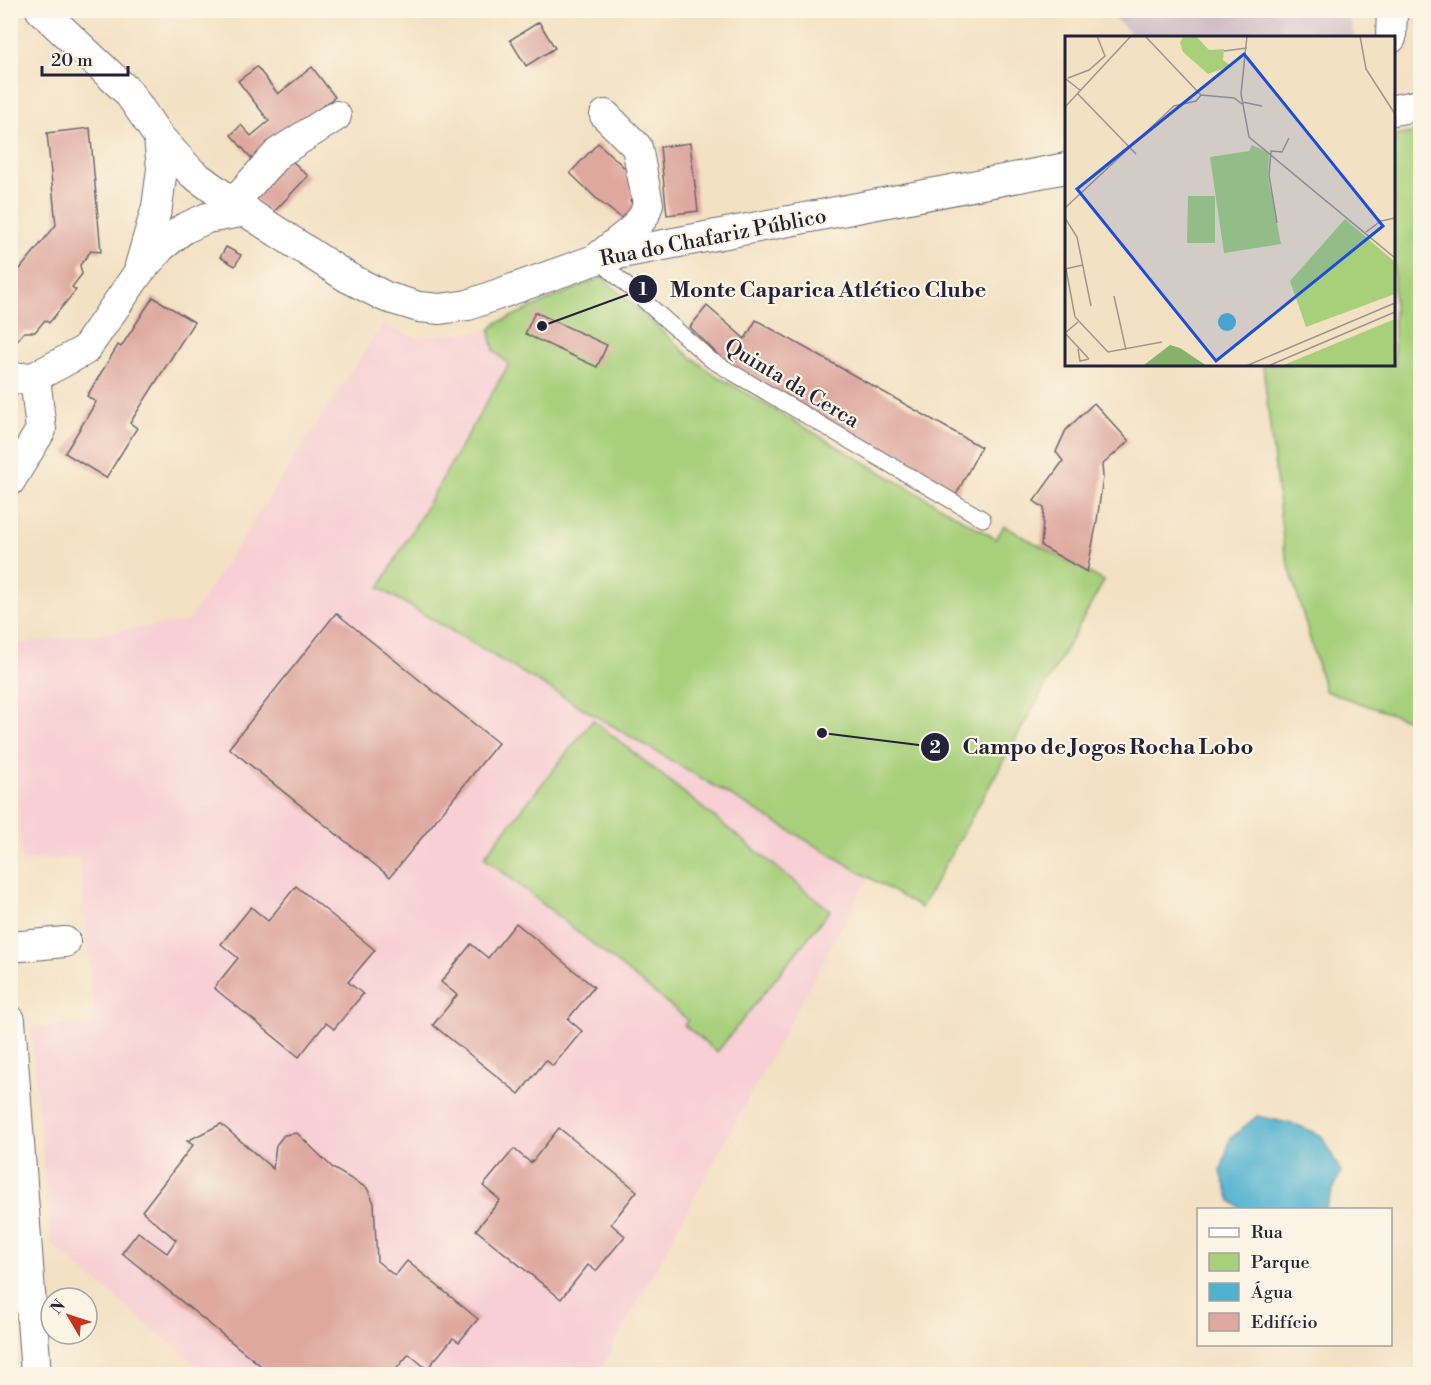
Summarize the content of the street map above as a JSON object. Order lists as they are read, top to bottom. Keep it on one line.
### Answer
{"streets":{"street":["Rua do Chafariz Público"],"lane":["Quinta da Cerca"]},"crossings":[["Rua do Chafariz Público","Quinta da Cerca"]],"places":["Monte Caparica Atlético Clube","Campo de Jogos Rocha Lobo"],"legend":["Rua","Parque","Água","Edifício"],"scale_bar":"20 m","north":"top left"}
